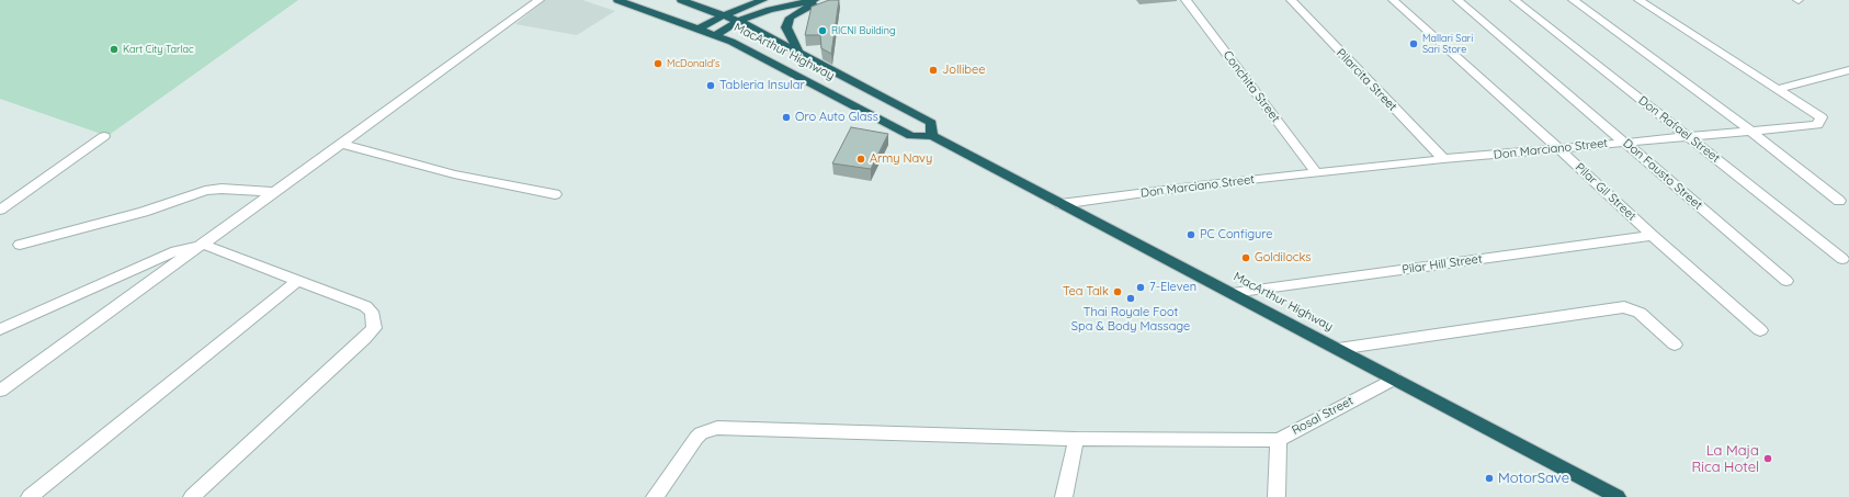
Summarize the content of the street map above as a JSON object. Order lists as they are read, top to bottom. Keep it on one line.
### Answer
{"streets":{"highway":["MacArthur Highway"],"street":["Pilarcita Street","Conchita Street","Don Rafael Street","Don Marciano Street","Don Fausto Street","Pilar Gil Street","Pilar Hill Street","Rosal Street"]},"crossings":[["MacArthur Highway","Don Marciano Street"],["MacArthur Highway","Pilar Hill Street"],["MacArthur Highway","Rosal Street"],["Pilarcita Street","Don Marciano Street"],["Conchita Street","Don Marciano Street"],["Don Rafael Street","Don Marciano Street"],["Don Marciano Street","Don Fausto Street"],["Don Marciano Street","Pilar Gil Street"],["Pilar Gil Street","Pilar Hill Street"]],"places":["RICNI Building","Mallari Sari Sari Store","Kart City Tarlac","McDonald's","Jollibee","Tableria Insular","Oro Auto Glass","Army Navy","PC Configure","Goldilocks","7-Eleven","Tea Talk","Thai Royale Foot Spa & Body Massage","La Maja Rica Hotel","MotorSave"]}
